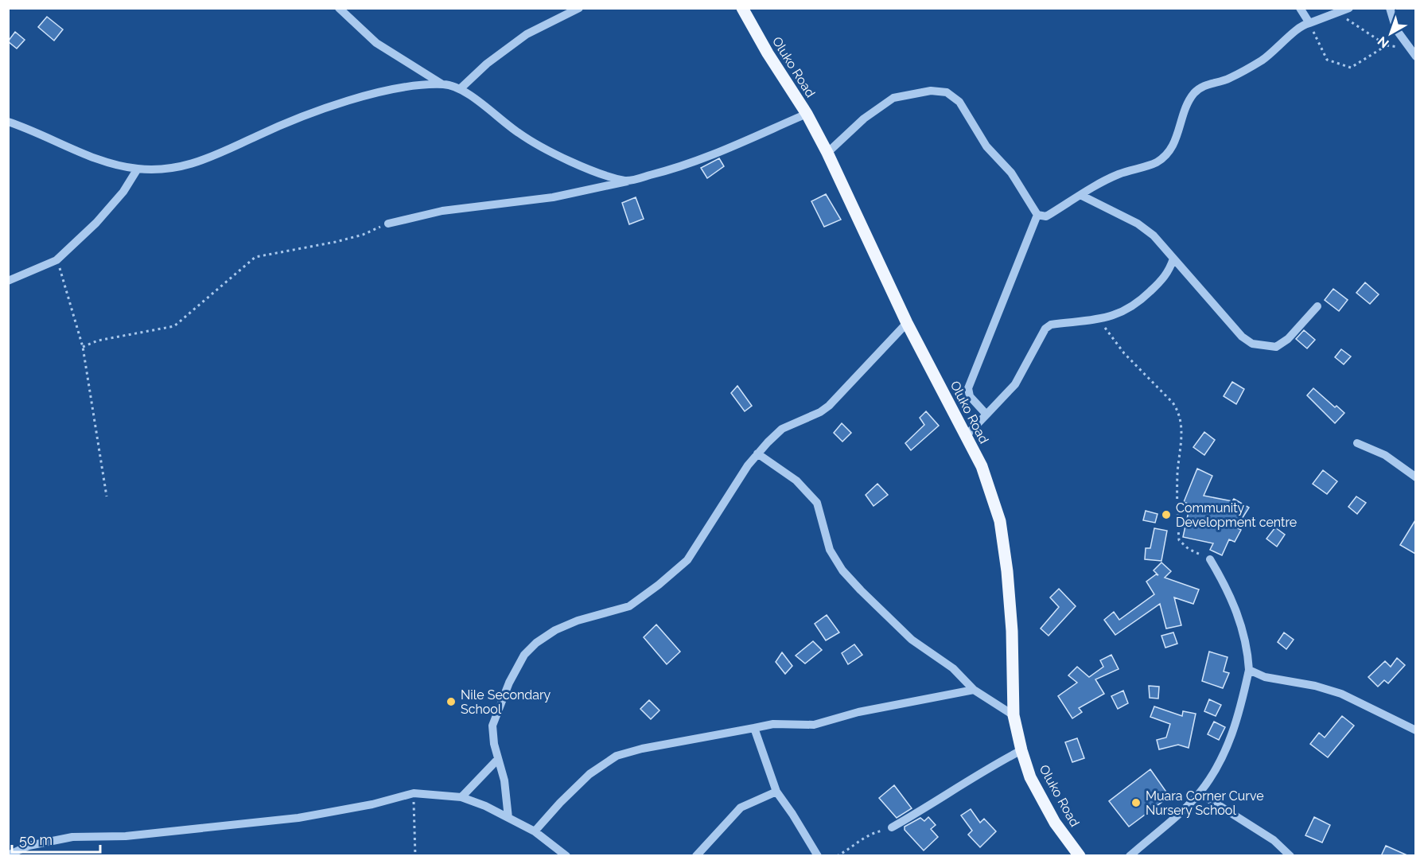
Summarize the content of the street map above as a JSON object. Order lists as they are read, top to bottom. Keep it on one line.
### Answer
{"streets":{"main road":["Oluko Road"]},"places":["Community Development centre","Nile Secondary School","Muara Corner Curve Nursery School"],"scale_bar":"50 m","north":"bottom left"}
